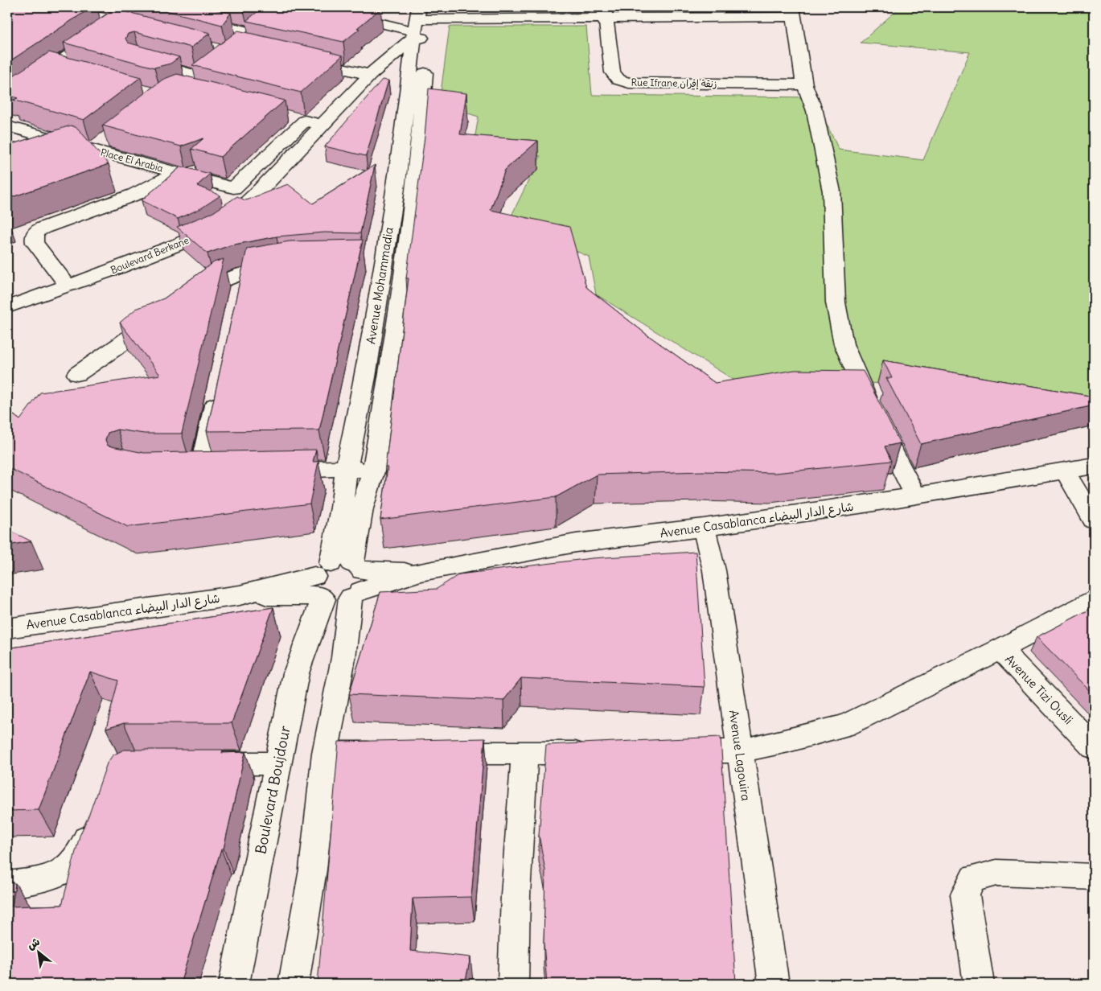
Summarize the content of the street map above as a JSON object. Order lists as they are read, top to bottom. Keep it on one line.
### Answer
{"streets":{"street":["Rue Ifrane زنقة إفران","Place El Arabia","Boulevard Berkane","Avenue Mohammadia","Avenue Casablanca شارع الدار البيضاء","Avenue Tizi Ousli","Avenue Lagouira","Boulevard Boujdour"]},"crossings":[["Place El Arabia","Boulevard Berkane"],["Boulevard Berkane","Avenue Mohammadia"],["Avenue Mohammadia","Avenue Casablanca شارع الدار البيضاء"],["Avenue Mohammadia","Boulevard Boujdour"],["Avenue Casablanca شارع الدار البيضاء","Avenue Lagouira"],["Avenue Casablanca شارع الدار البيضاء","Boulevard Boujdour"]],"north":"top left"}
